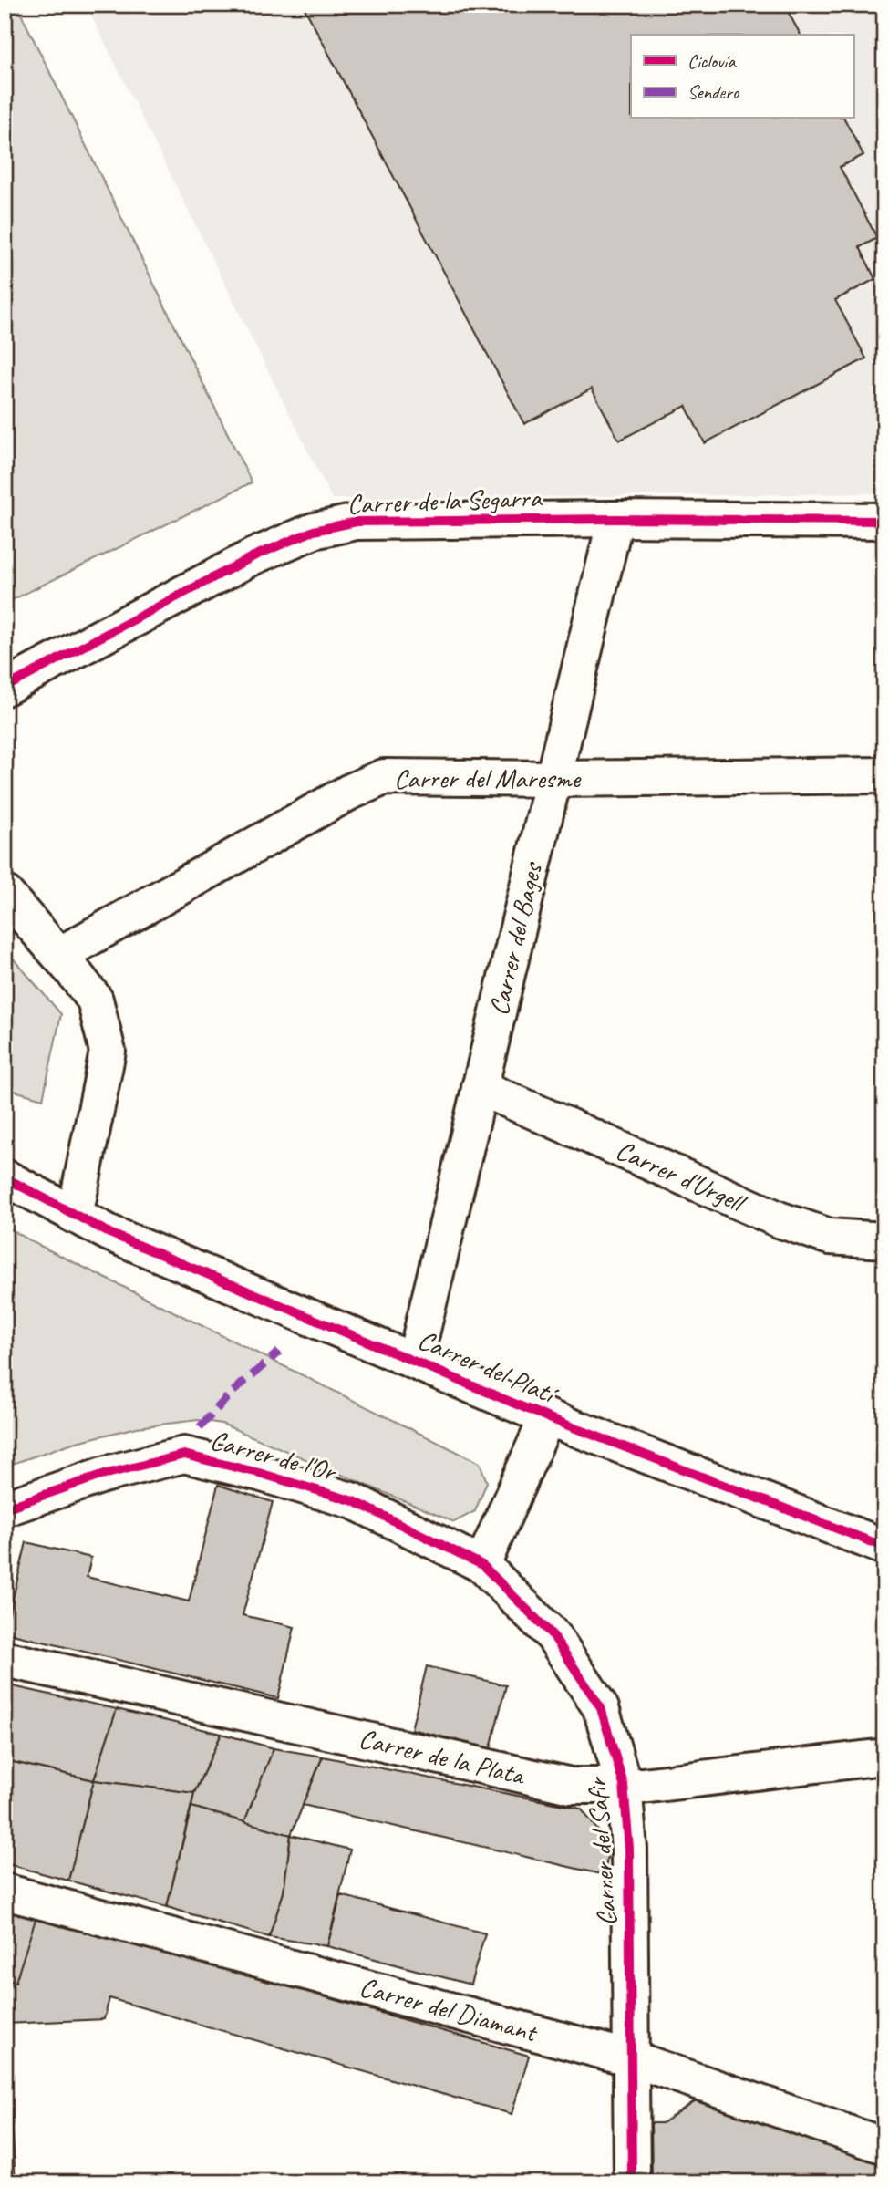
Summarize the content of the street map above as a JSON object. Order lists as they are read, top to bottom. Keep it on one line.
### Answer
{"streets":{"street":["Carrer de la Segarra","Carrer del Maresme","Carrer del Bages","Carrer d'Urgell","Carrer del Platí","Carrer de l'Or","Carrer de la Plata","Carrer del Safir","Carrer del Diamant"]},"crossings":[["Carrer de la Segarra","Carrer del Bages"],["Carrer del Maresme","Carrer del Bages"],["Carrer del Bages","Carrer d'Urgell"],["Carrer del Bages","Carrer del Platí"],["Carrer de l'Or","Carrer del Safir"],["Carrer de la Plata","Carrer del Safir"],["Carrer del Safir","Carrer del Diamant"]],"legend":["Ciclovía","Sendero"]}
